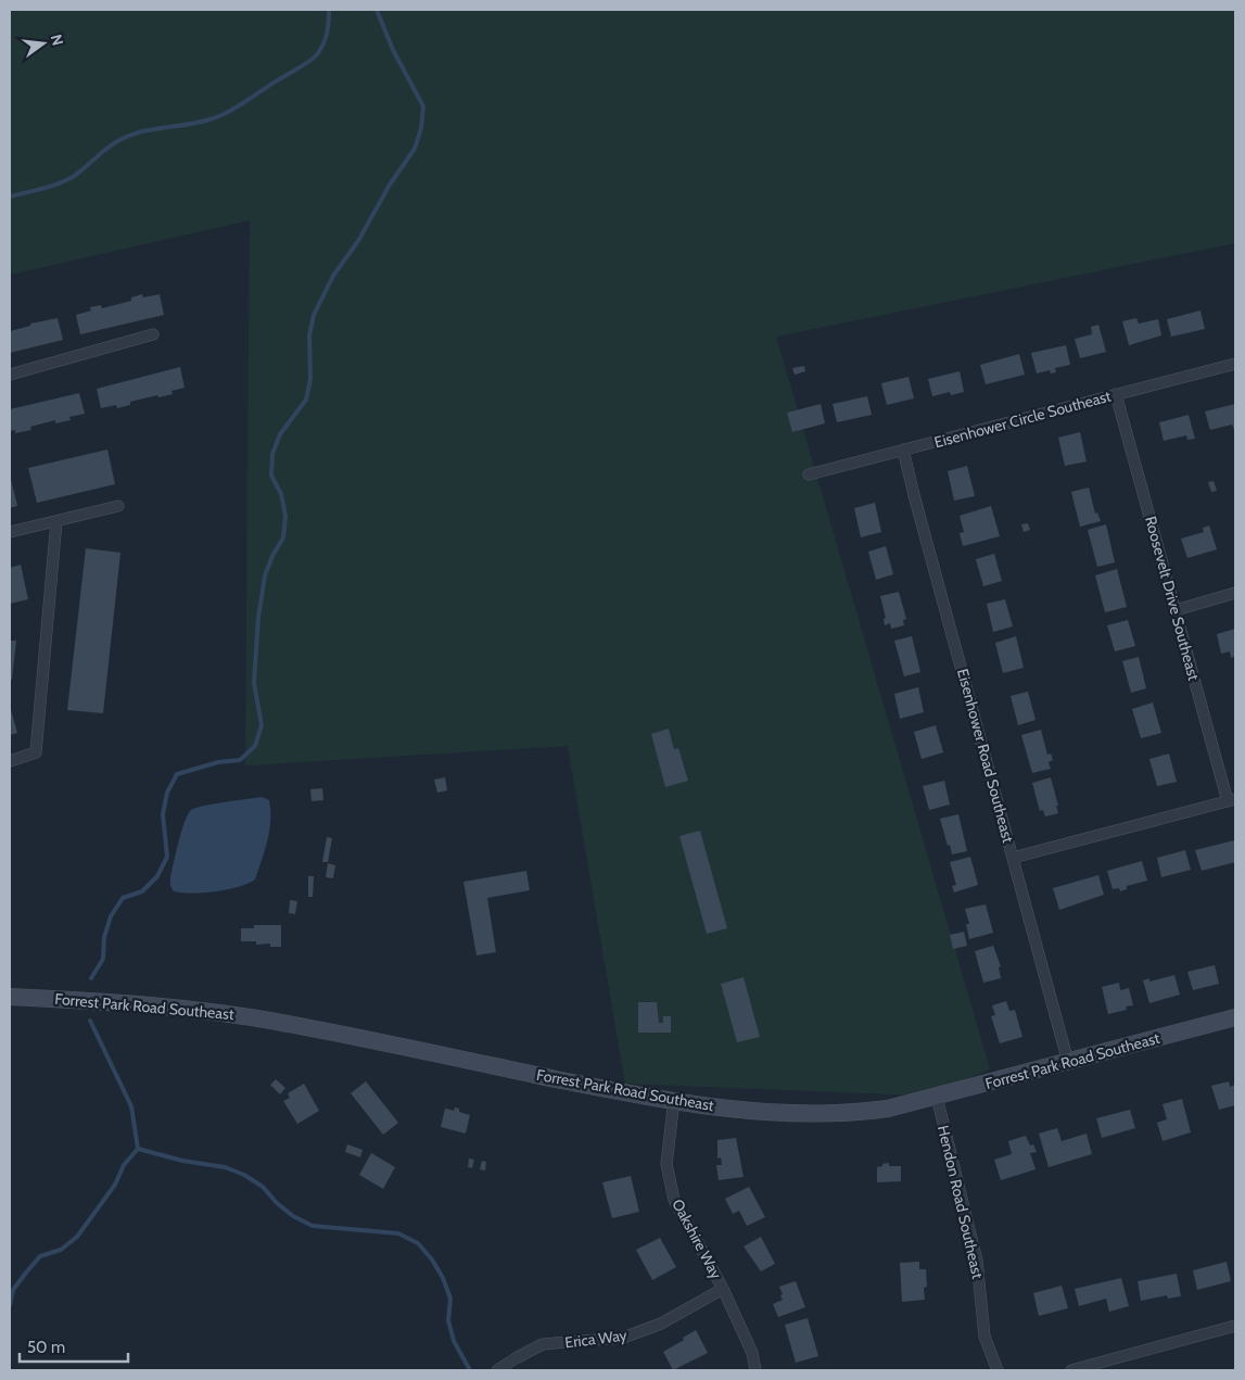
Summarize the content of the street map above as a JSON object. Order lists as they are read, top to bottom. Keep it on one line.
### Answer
{"streets":{"street":["Eisenhower Circle Southeast","Roosevelt Drive Southeast","Eisenhower Road Southeast","Forrest Park Road Southeast","Hendon Road Southeast","Oakshire Way","Erica Way"]},"crossings":[["Eisenhower Circle Southeast","Roosevelt Drive Southeast"],["Eisenhower Circle Southeast","Eisenhower Road Southeast"],["Eisenhower Road Southeast","Forrest Park Road Southeast"],["Forrest Park Road Southeast","Hendon Road Southeast"],["Forrest Park Road Southeast","Oakshire Way"],["Oakshire Way","Erica Way"]],"scale_bar":"50 m","north":"right"}
